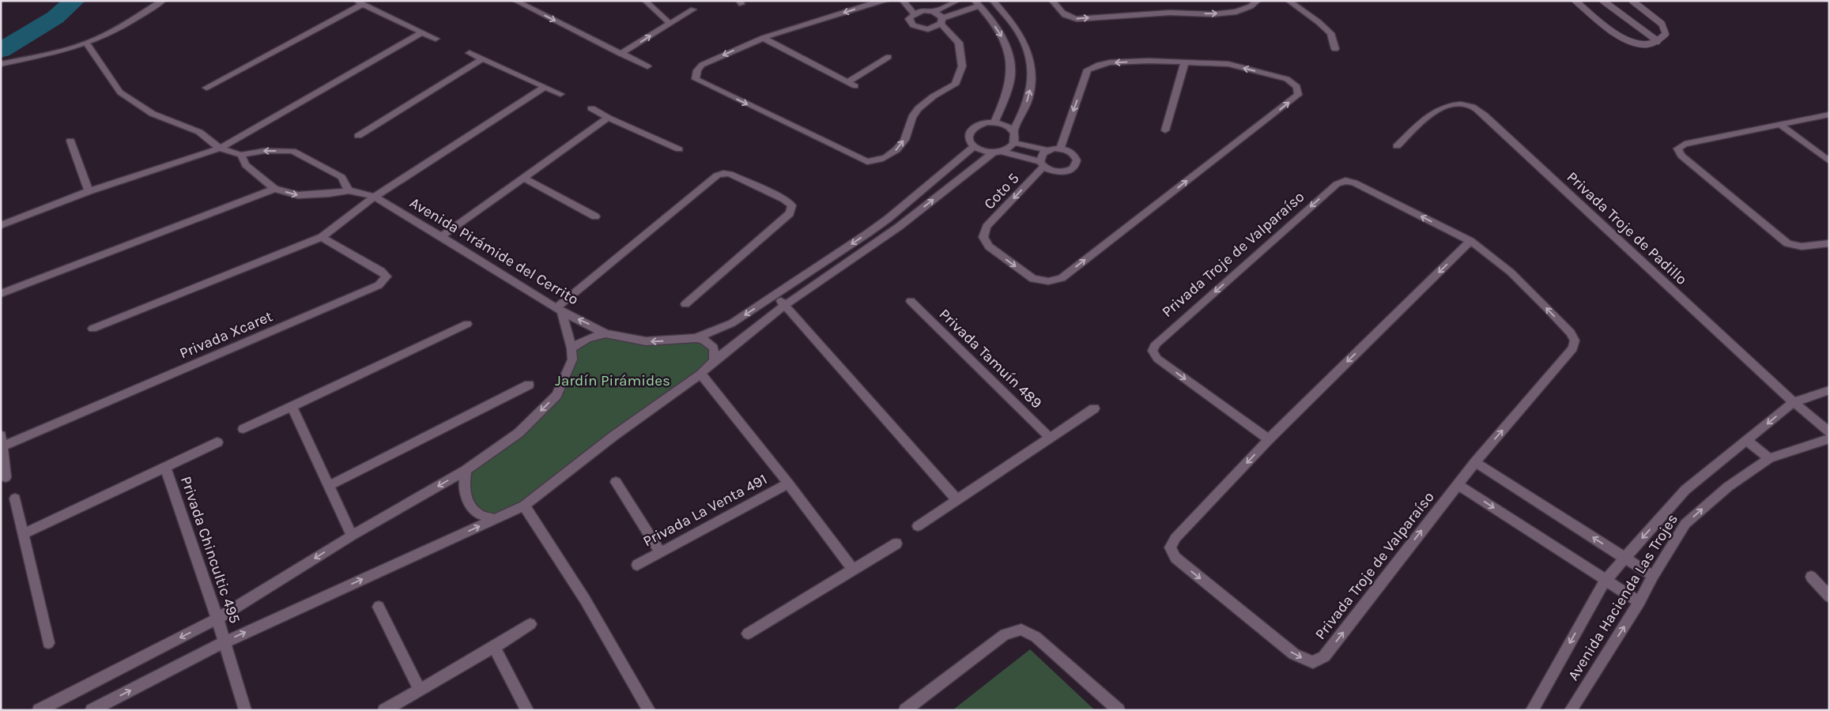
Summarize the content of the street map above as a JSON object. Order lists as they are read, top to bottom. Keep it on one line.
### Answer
{"streets":{"street":["Coto 5","Privada Troje de Padillo","Avenida Pirámide del Cerrito","Privada Troje de Valparaíso","Privada Xcaret","Privada Tamuín 489","Privada La Venta 491","Privada Chincultic 495","Avenida Hacienda Las Trojes"]},"crossings":[["Privada Troje de Padillo","Avenida Hacienda Las Trojes"]],"parks":["Jardín Pirámides"]}
